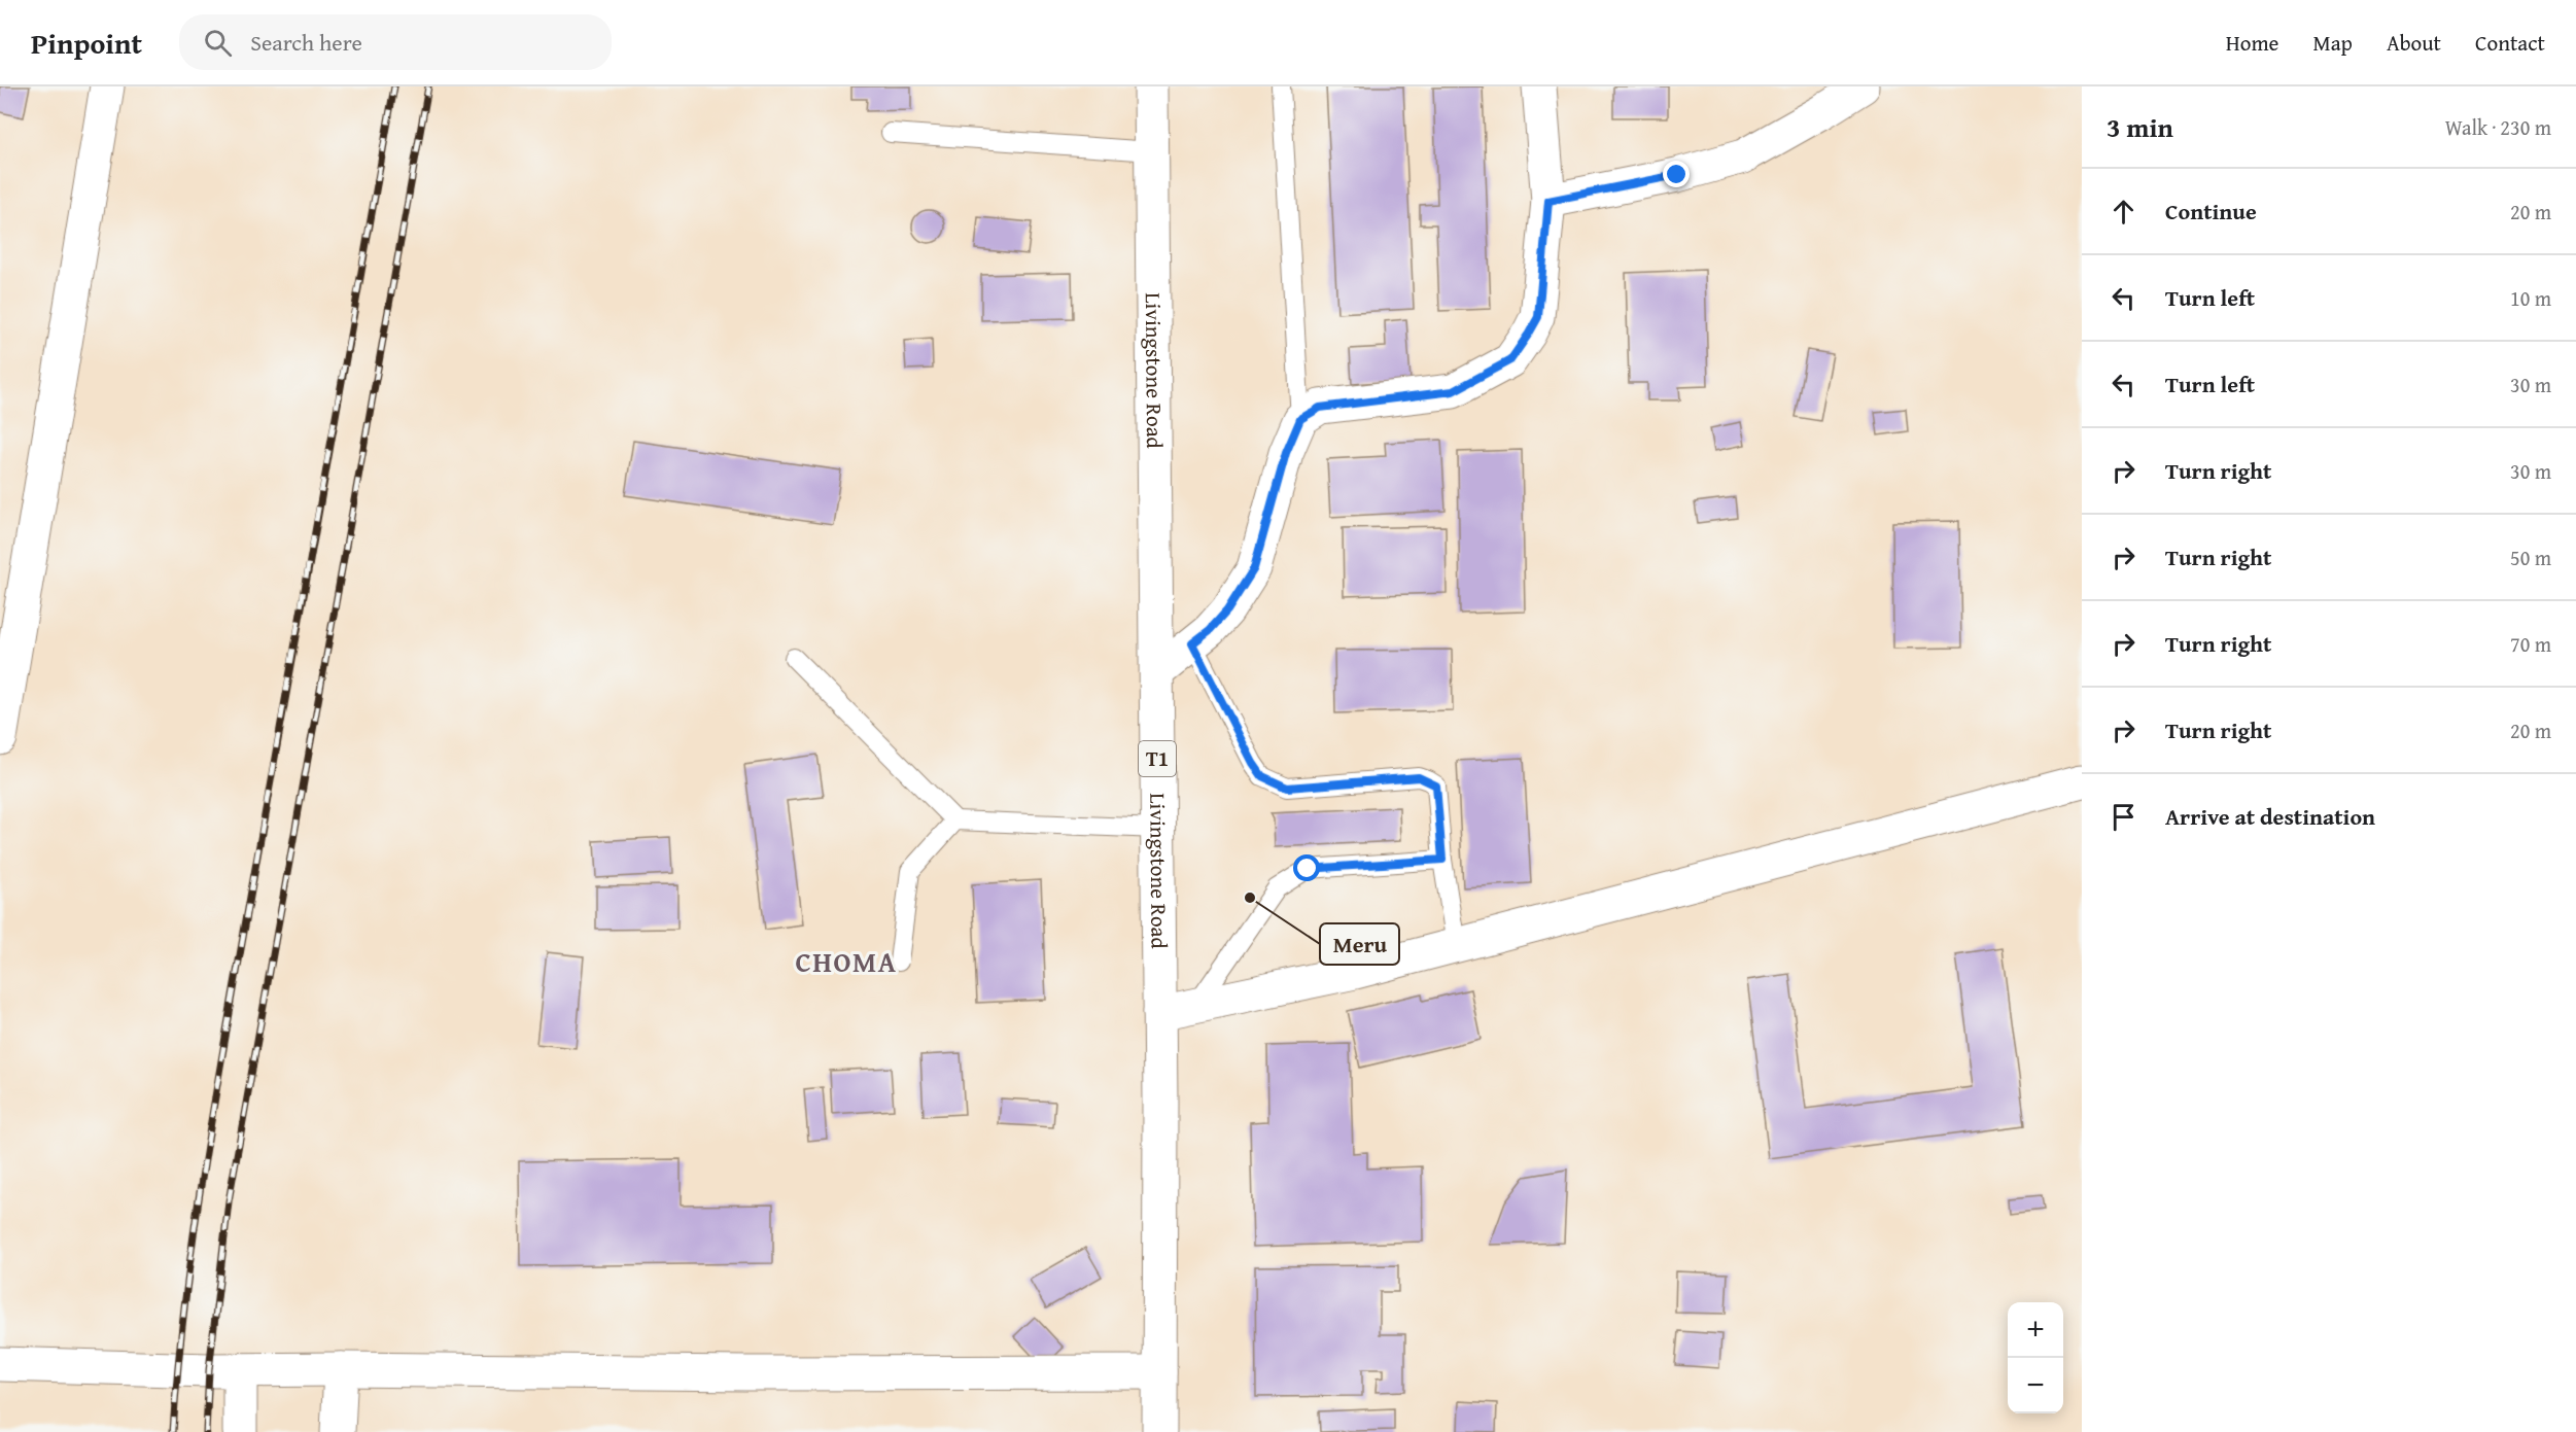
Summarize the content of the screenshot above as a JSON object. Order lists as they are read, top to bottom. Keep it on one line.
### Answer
{"streets":{"main road":["Livingstone Road","T1"]},"districts":["CHOMA"],"places":["Meru"],"page":{"header":"Pinpoint","search":"Search here","nav":["Home","Map","About","Contact"],"heading":["3 min","Walk · 230 m"],"list":[["Continue","20 m"],["Turn left","10 m"],["Turn left","30 m"],["Turn right","30 m"],["Turn right","50 m"],["Turn right","70 m"],["Turn right","20 m"],"Arrive at destination"],"map_buttons":["+","−"]}}
